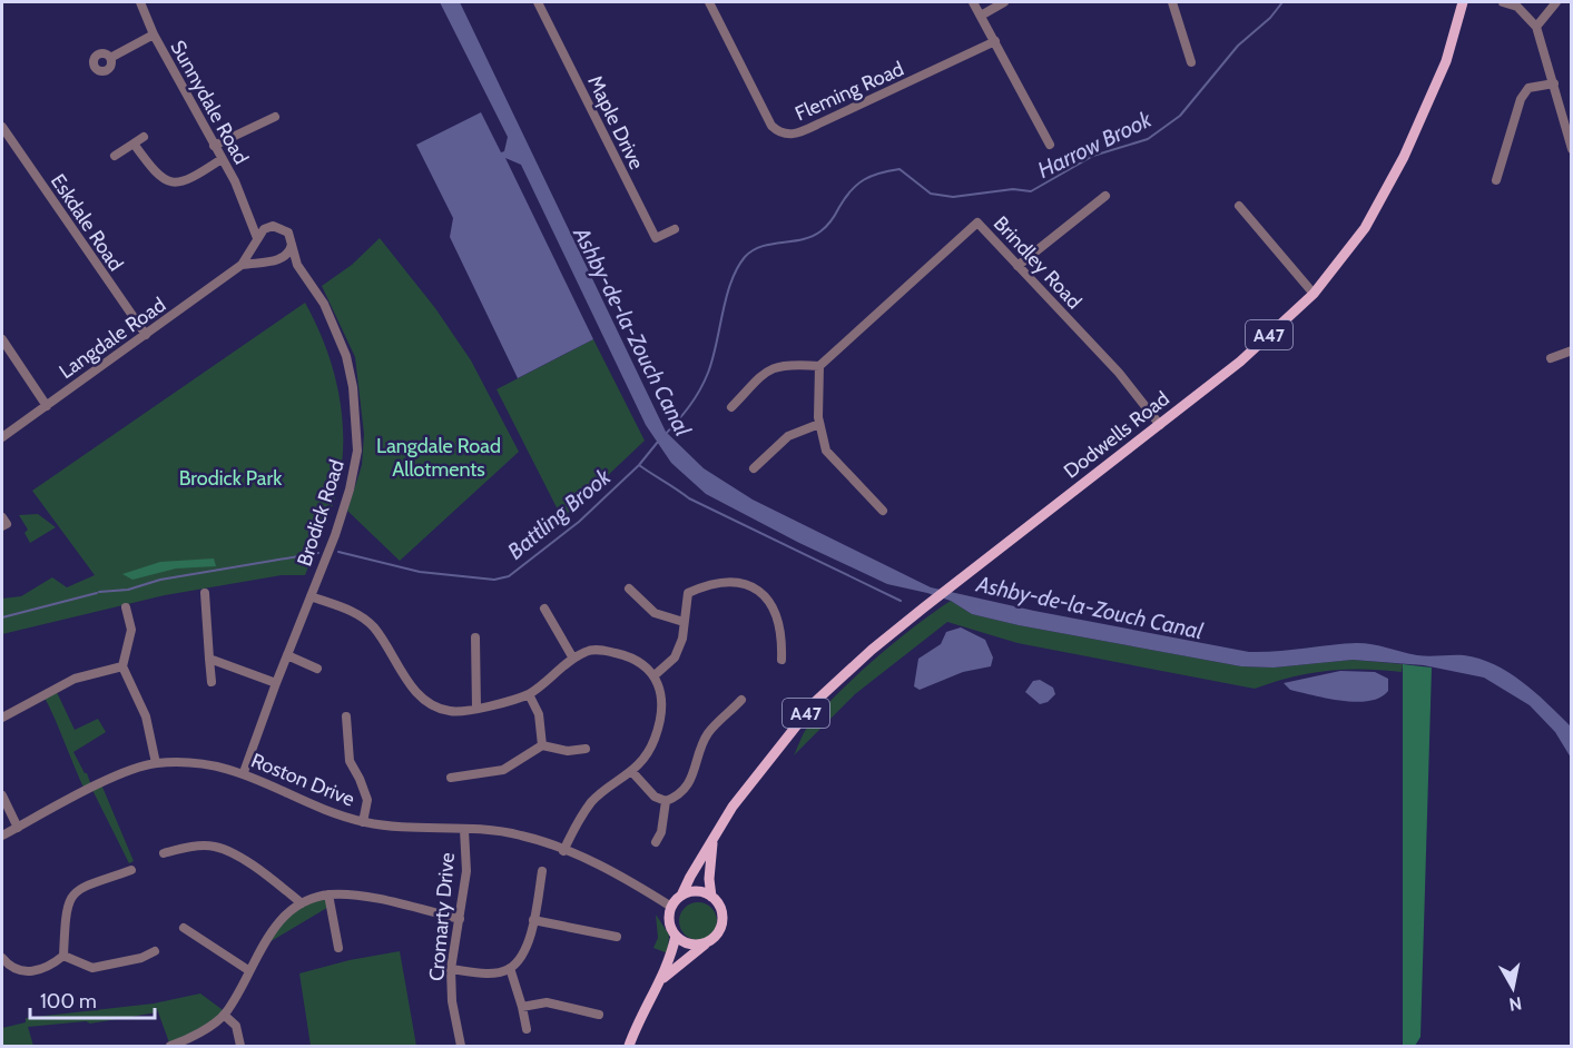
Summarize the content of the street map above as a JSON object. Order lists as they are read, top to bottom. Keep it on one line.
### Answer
{"streets":{"main road":["A47","Dodwells Road"],"street":["Fleming Road","Sunnydale Road","Maple Drive","Eskdale Road","Brindley Road","Langdale Road","Brodick Road","Roston Drive","Cromarty Drive"]},"crossings":[["Sunnydale Road","Langdale Road"],["Sunnydale Road","Brodick Road"],["Eskdale Road","Langdale Road"],["Brindley Road","Dodwells Road"],["Langdale Road","Brodick Road"],["Dodwells Road","Roston Drive"],["Brodick Road","Roston Drive"],["Roston Drive","Cromarty Drive"]],"water":["Harrow Brook","Ashby-de-la-Zouch Canal","Battling Brook"],"parks":["Langdale Road Allotments","Brodick Park"],"scale_bar":"100 m","north":"bottom"}
